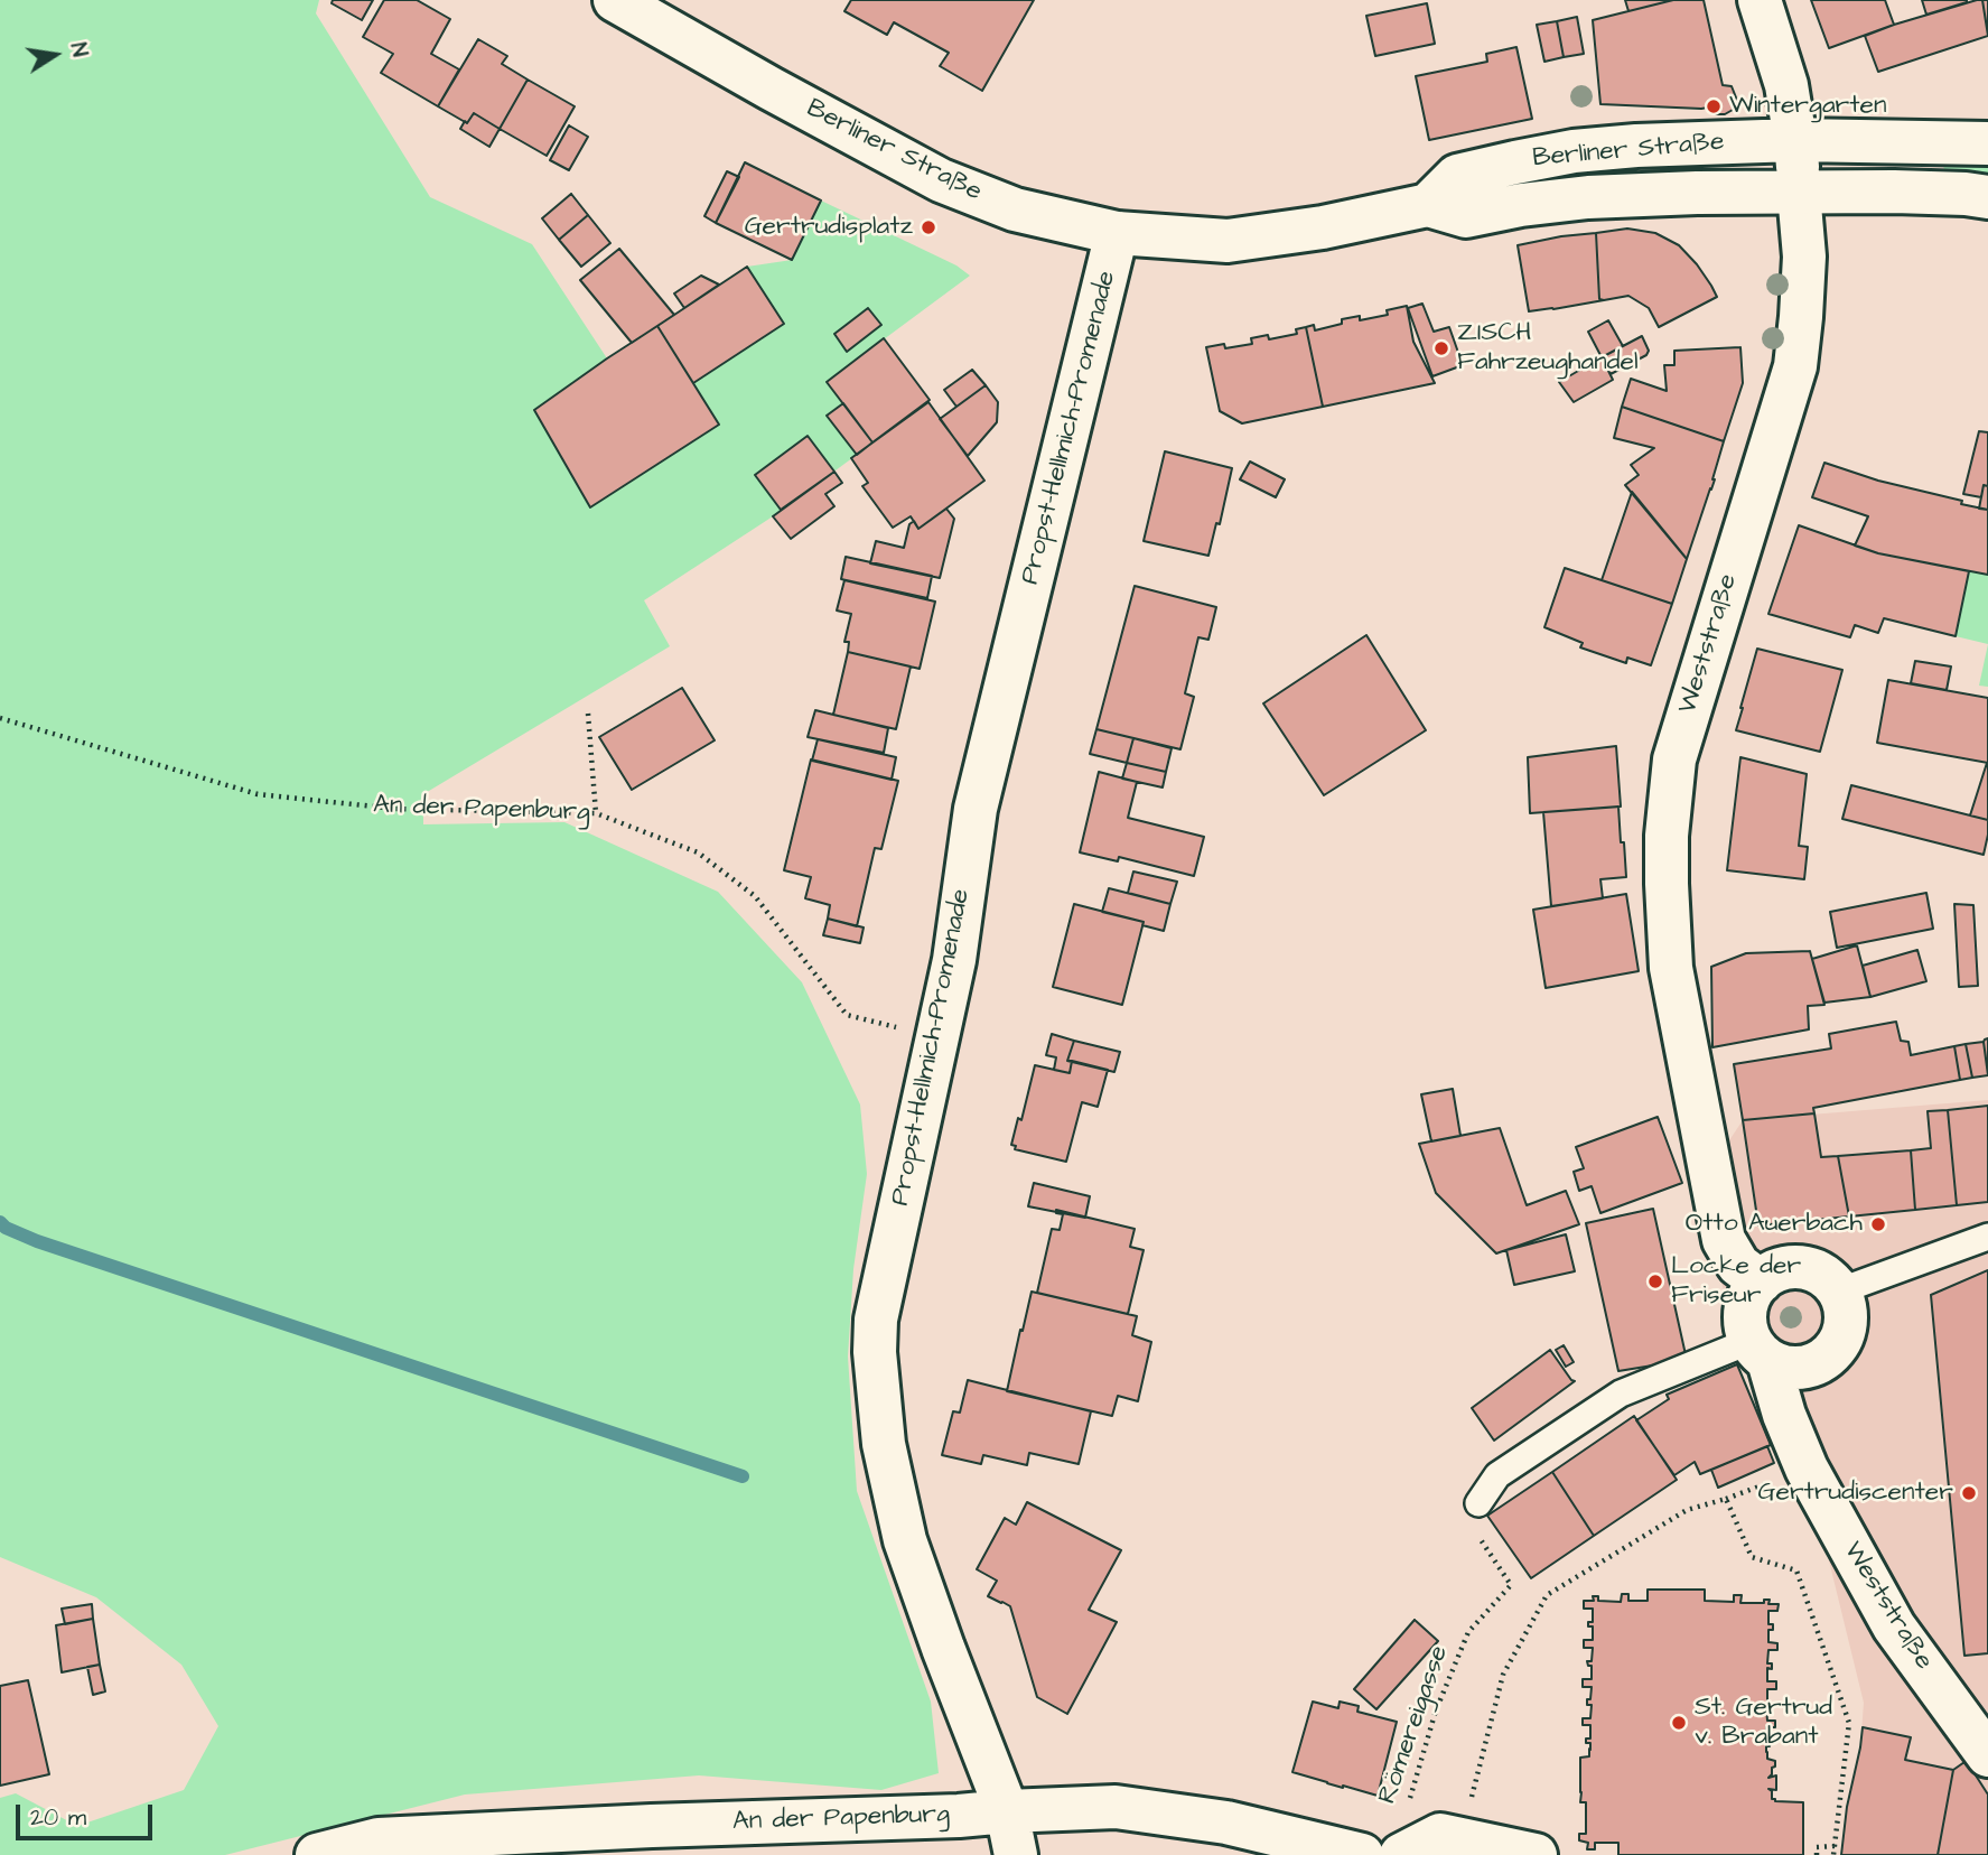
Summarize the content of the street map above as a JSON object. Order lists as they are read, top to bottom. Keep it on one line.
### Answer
{"streets":{"street":["Berliner Straße","Propst-Hellmich-Promenade","Weststraße","An der Papenburg"],"path":["Römereigasse"]},"crossings":[["Berliner Straße","Propst-Hellmich-Promenade"],["Berliner Straße","Weststraße"],["Propst-Hellmich-Promenade","An der Papenburg"]],"places":["Wintergarten","Gertrudisplatz","ZISCH Fahrzeughandel","Otto Auerbach","Locke der Friseur","Gertrudiscenter","St. Gertrud v. Brabant"],"scale_bar":"20 m","north":"right"}
